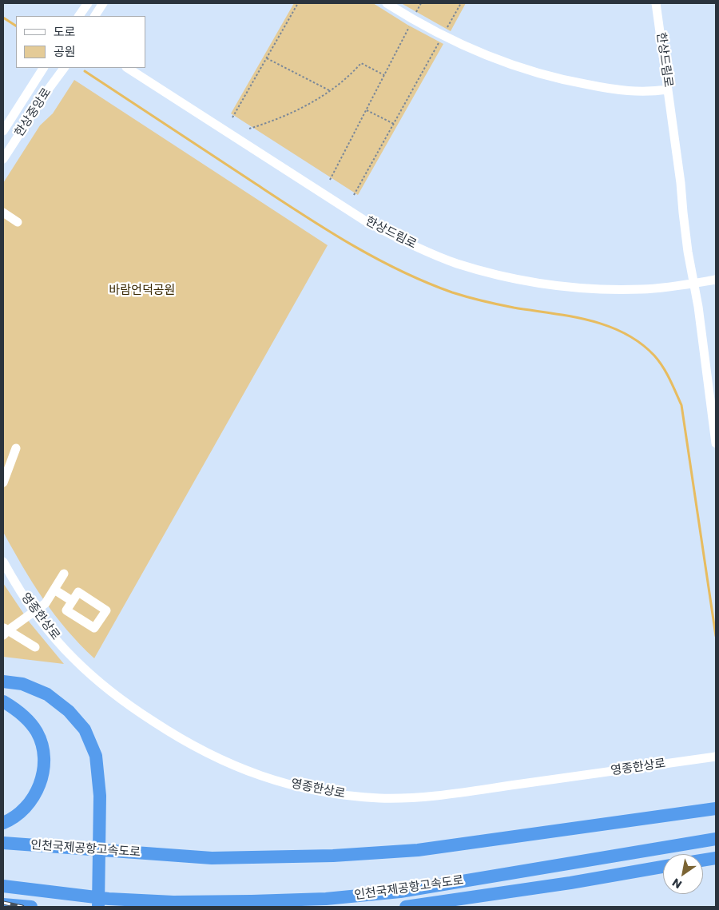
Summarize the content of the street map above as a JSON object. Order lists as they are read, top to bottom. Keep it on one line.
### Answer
{"streets":{"highway":["인천국제공항고속도로"],"street":["한상드림로","한상중앙로","영종한상로"]},"parks":["바람언덕공원"],"legend":["도로","공원"],"north":"bottom left"}
